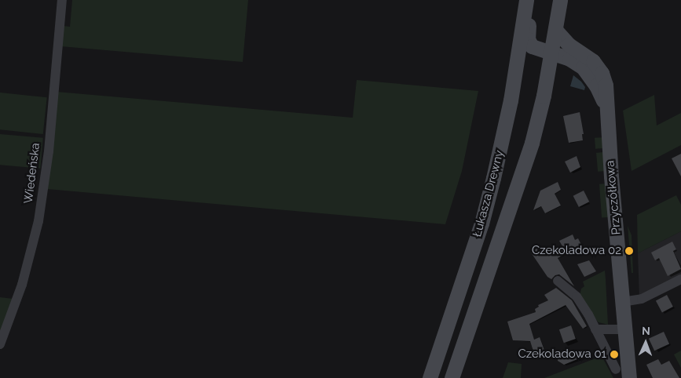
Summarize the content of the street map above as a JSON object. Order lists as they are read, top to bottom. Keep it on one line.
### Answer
{"streets":{"main road":["Łukasza Drewny","Przyczółkowa"],"street":["Wiedeńska"]},"crossings":[["Łukasza Drewny","Przyczółkowa"]],"places":["Czekoladowa 02","Czekoladowa 01"],"north":"top"}
